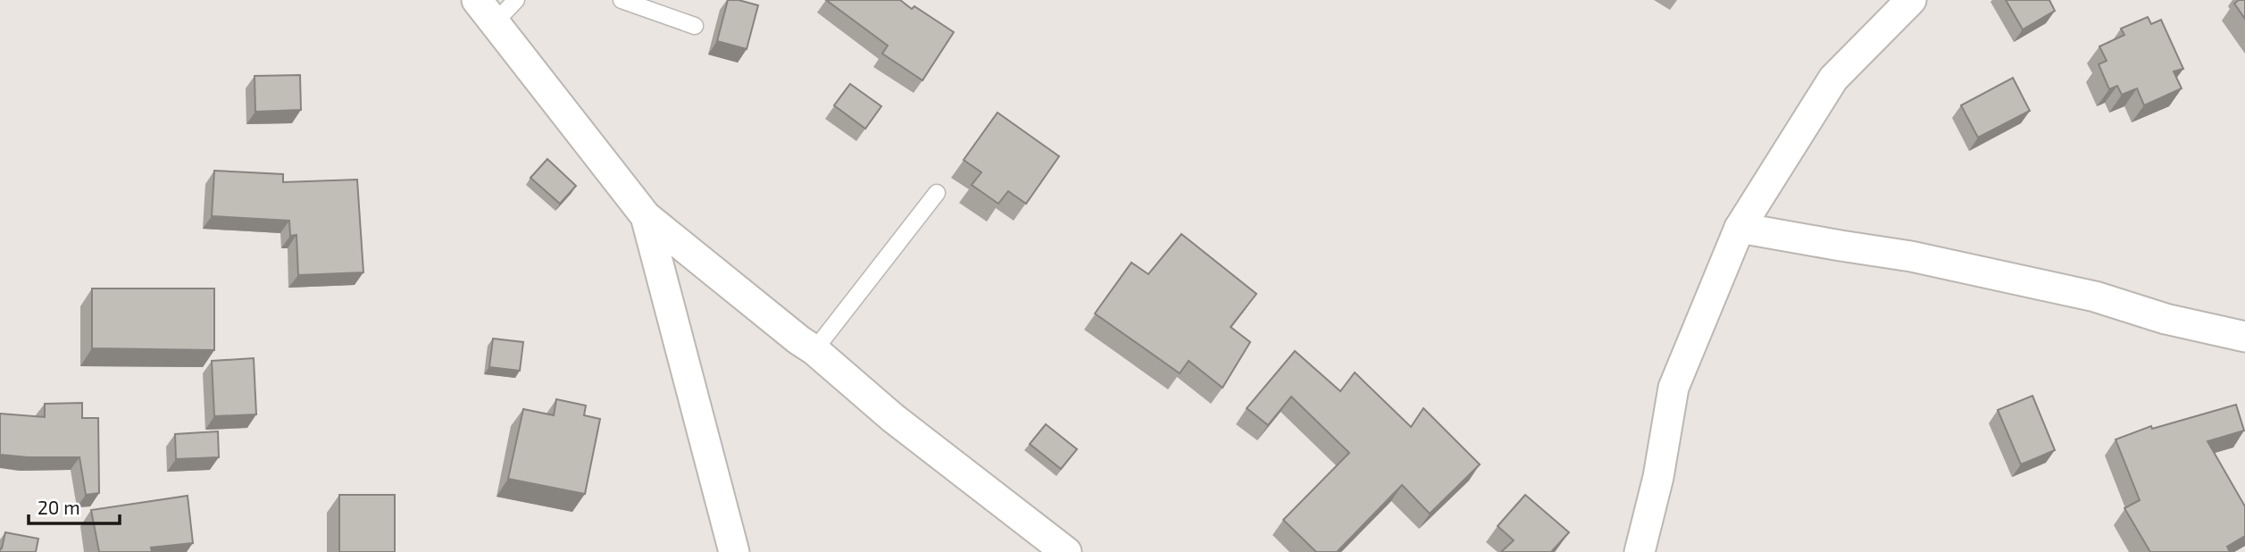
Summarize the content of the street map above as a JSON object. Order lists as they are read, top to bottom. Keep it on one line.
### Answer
{"scale_bar":"20 m"}
